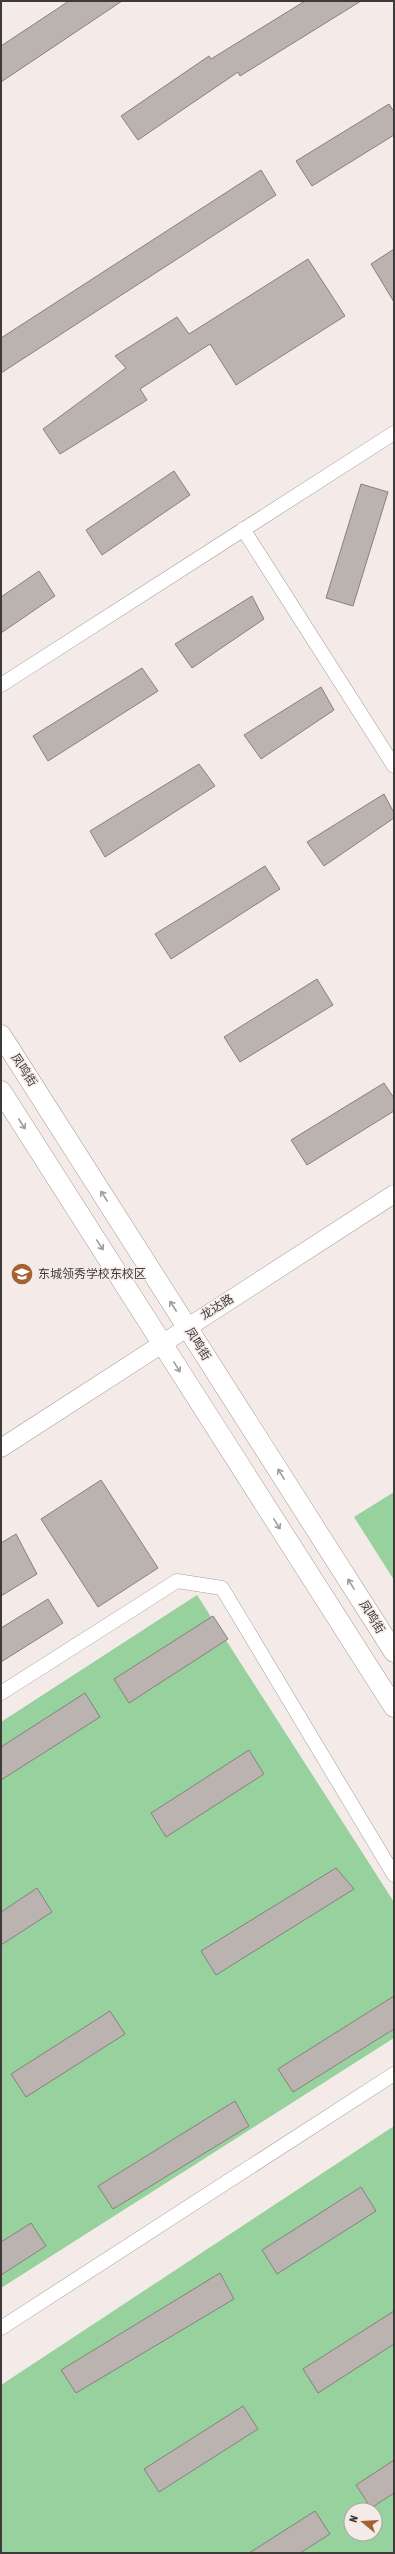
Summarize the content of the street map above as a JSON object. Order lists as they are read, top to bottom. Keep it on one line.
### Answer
{"streets":{"main road":["凤鸣街"],"street":["龙达路"]},"crossings":[["凤鸣街","龙达路"]],"places":{"school or university":["东城领秀学校东校区"]},"north":"left"}
